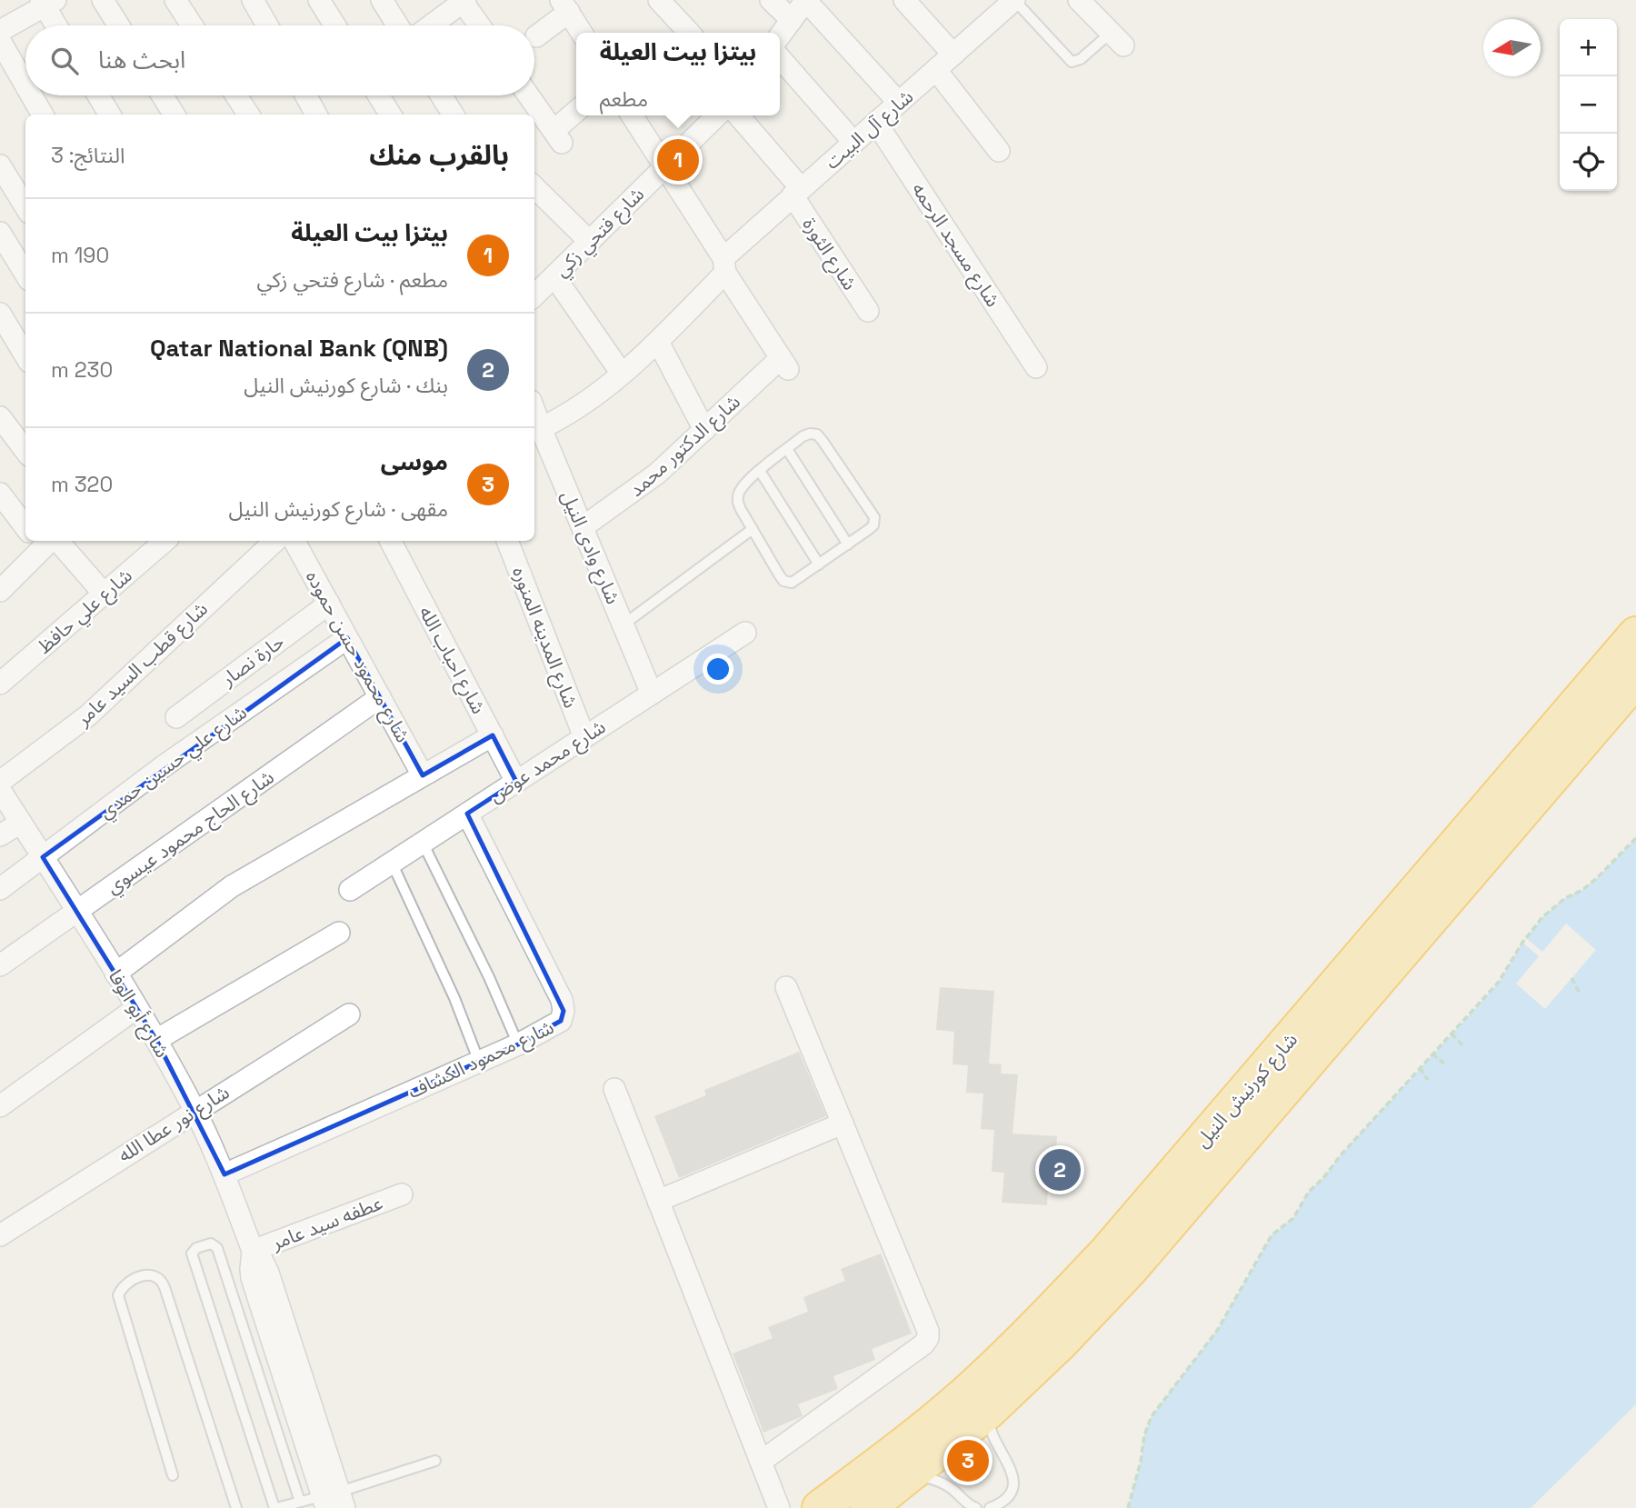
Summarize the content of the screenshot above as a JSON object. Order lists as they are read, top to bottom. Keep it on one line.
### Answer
{"streets":{"highway":["شارع كورنيش النيل"],"street":["شارع آل البيت","شارع فتحي زكي","شارع مسجد الرحمه","شارع الثورة","شارع الدكتور محمد","شارع وادى النيل","شارع علي حافظ","شارع المدينه المنوره","شارع محمود حسن حموده","حارة نصار","شارع احباب الله","شارع قطب السيد عامر","شارع محمد عوض","شارع علي حسين حمدي","شارع الحاج محمود عيسوي","شارع أبو الوفا","شارع محمود الكشاف","شارع نور عطا الله","عطفه سيد عامر"]},"crossings":[["شارع آل البيت","شارع مسجد الرحمه"],["شارع آل البيت","شارع الثورة"],["شارع آل البيت","شارع الدكتور محمد"],["شارع آل البيت","شارع وادى النيل"],["شارع الدكتور محمد","شارع وادى النيل"],["شارع وادى النيل","شارع محمد عوض"],["شارع المدينه المنوره","شارع محمد عوض"],["شارع محمود حسن حموده","حارة نصار"],["شارع محمود حسن حموده","شارع علي حسين حمدي"],["شارع محمود حسن حموده","شارع الحاج محمود عيسوي"],["شارع احباب الله","شارع محمد عوض"],["شارع محمد عوض","شارع محمود الكشاف"],["شارع علي حسين حمدي","شارع أبو الوفا"],["شارع الحاج محمود عيسوي","شارع أبو الوفا"],["شارع أبو الوفا","شارع محمود الكشاف"],["شارع أبو الوفا","شارع نور عطا الله"],["شارع أبو الوفا","عطفه سيد عامر"]],"north":"left","page":{"map_buttons":["+","−"],"search":"ابحث هنا","popup":["بيتزا بيت العيلة","مطعم"],"heading":["بالقرب منك","النتائج: 3"],"pins":["1","2","3"],"list":[{"mark":"1","name":"بيتزا بيت العيلة","note":"مطعم · شارع فتحي زكي","value":"190 m"},{"mark":"2","name":"Qatar National Bank (QNB)","note":"بنك · شارع كورنيش النيل","value":"230 m"},{"mark":"3","name":"موسى","note":"مقهى · شارع كورنيش النيل","value":"320 m"}]}}
